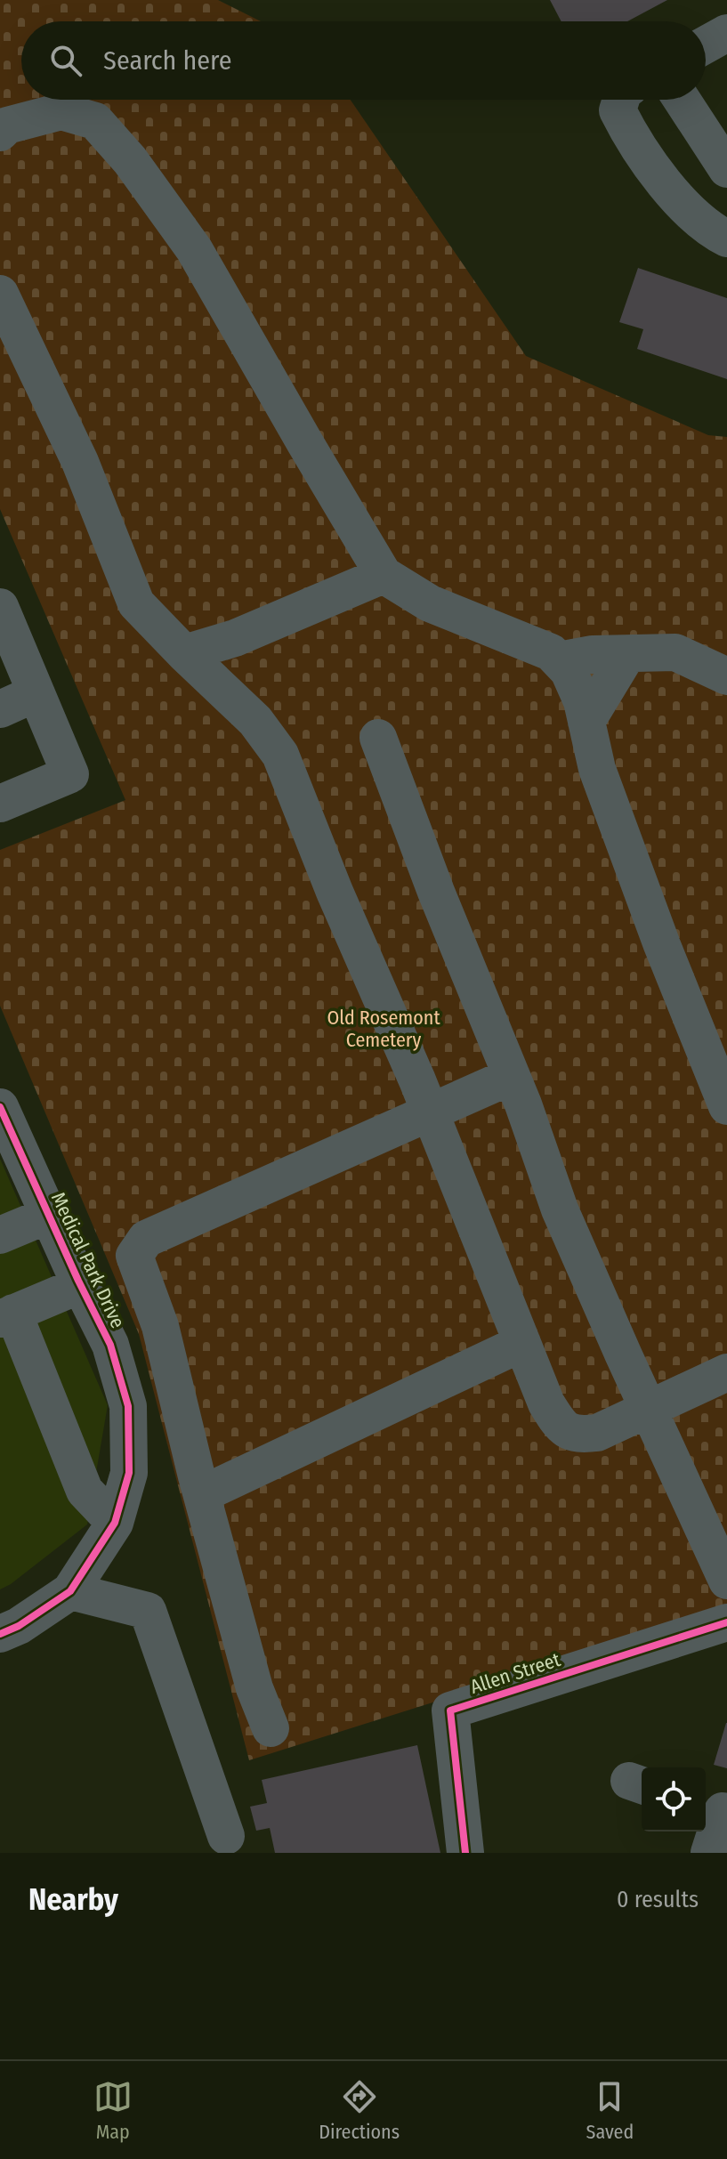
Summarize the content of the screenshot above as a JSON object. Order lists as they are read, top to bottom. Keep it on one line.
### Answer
{"streets":{"street":["Medical Park Drive","Allen Street"]},"parks":["Old Rosemont Cemetery"],"page":{"search":"Search here","heading":["Nearby","0 results"],"nav":["Map","Directions","Saved"]}}
